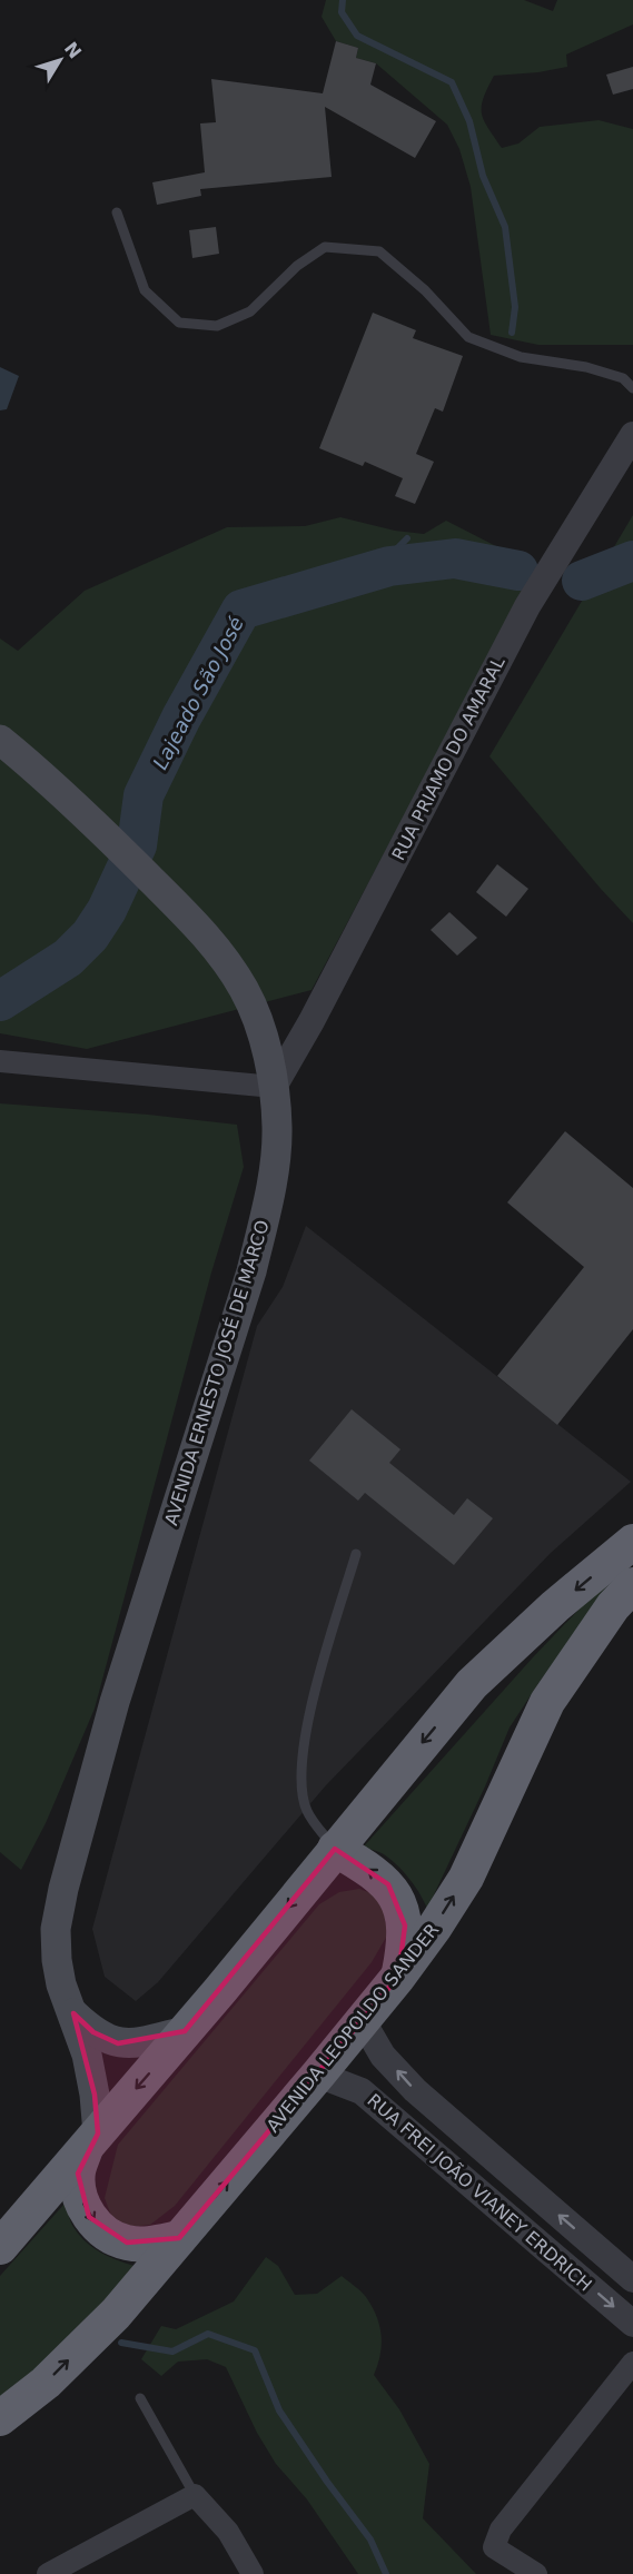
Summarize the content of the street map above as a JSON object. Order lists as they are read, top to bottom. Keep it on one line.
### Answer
{"streets":{"highway":["AVENIDA LEOPOLDO SANDER"],"main road":["AVENIDA ERNESTO JOSÉ DE MARCO"],"street":["RUA PRIAMO DO AMARAL","RUA FREI JOÃO VIANEY ERDRICH"]},"crossings":[["RUA PRIAMO DO AMARAL","AVENIDA ERNESTO JOSÉ DE MARCO"],["AVENIDA LEOPOLDO SANDER","RUA FREI JOÃO VIANEY ERDRICH"]],"water":["Lajeado São José"],"north":"top right"}
